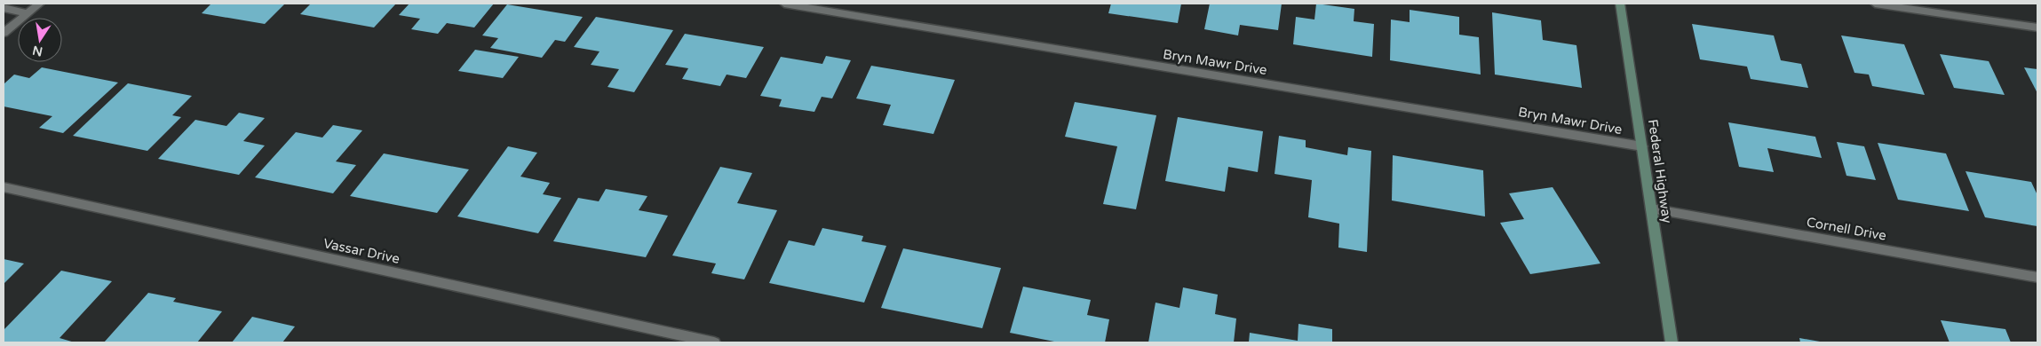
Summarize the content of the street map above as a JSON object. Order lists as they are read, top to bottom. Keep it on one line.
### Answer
{"streets":{"main road":["Federal Highway"],"street":["Bryn Mawr Drive","Cornell Drive","Vassar Drive"]},"crossings":[["Bryn Mawr Drive","Federal Highway"],["Federal Highway","Cornell Drive"]],"north":"bottom"}
